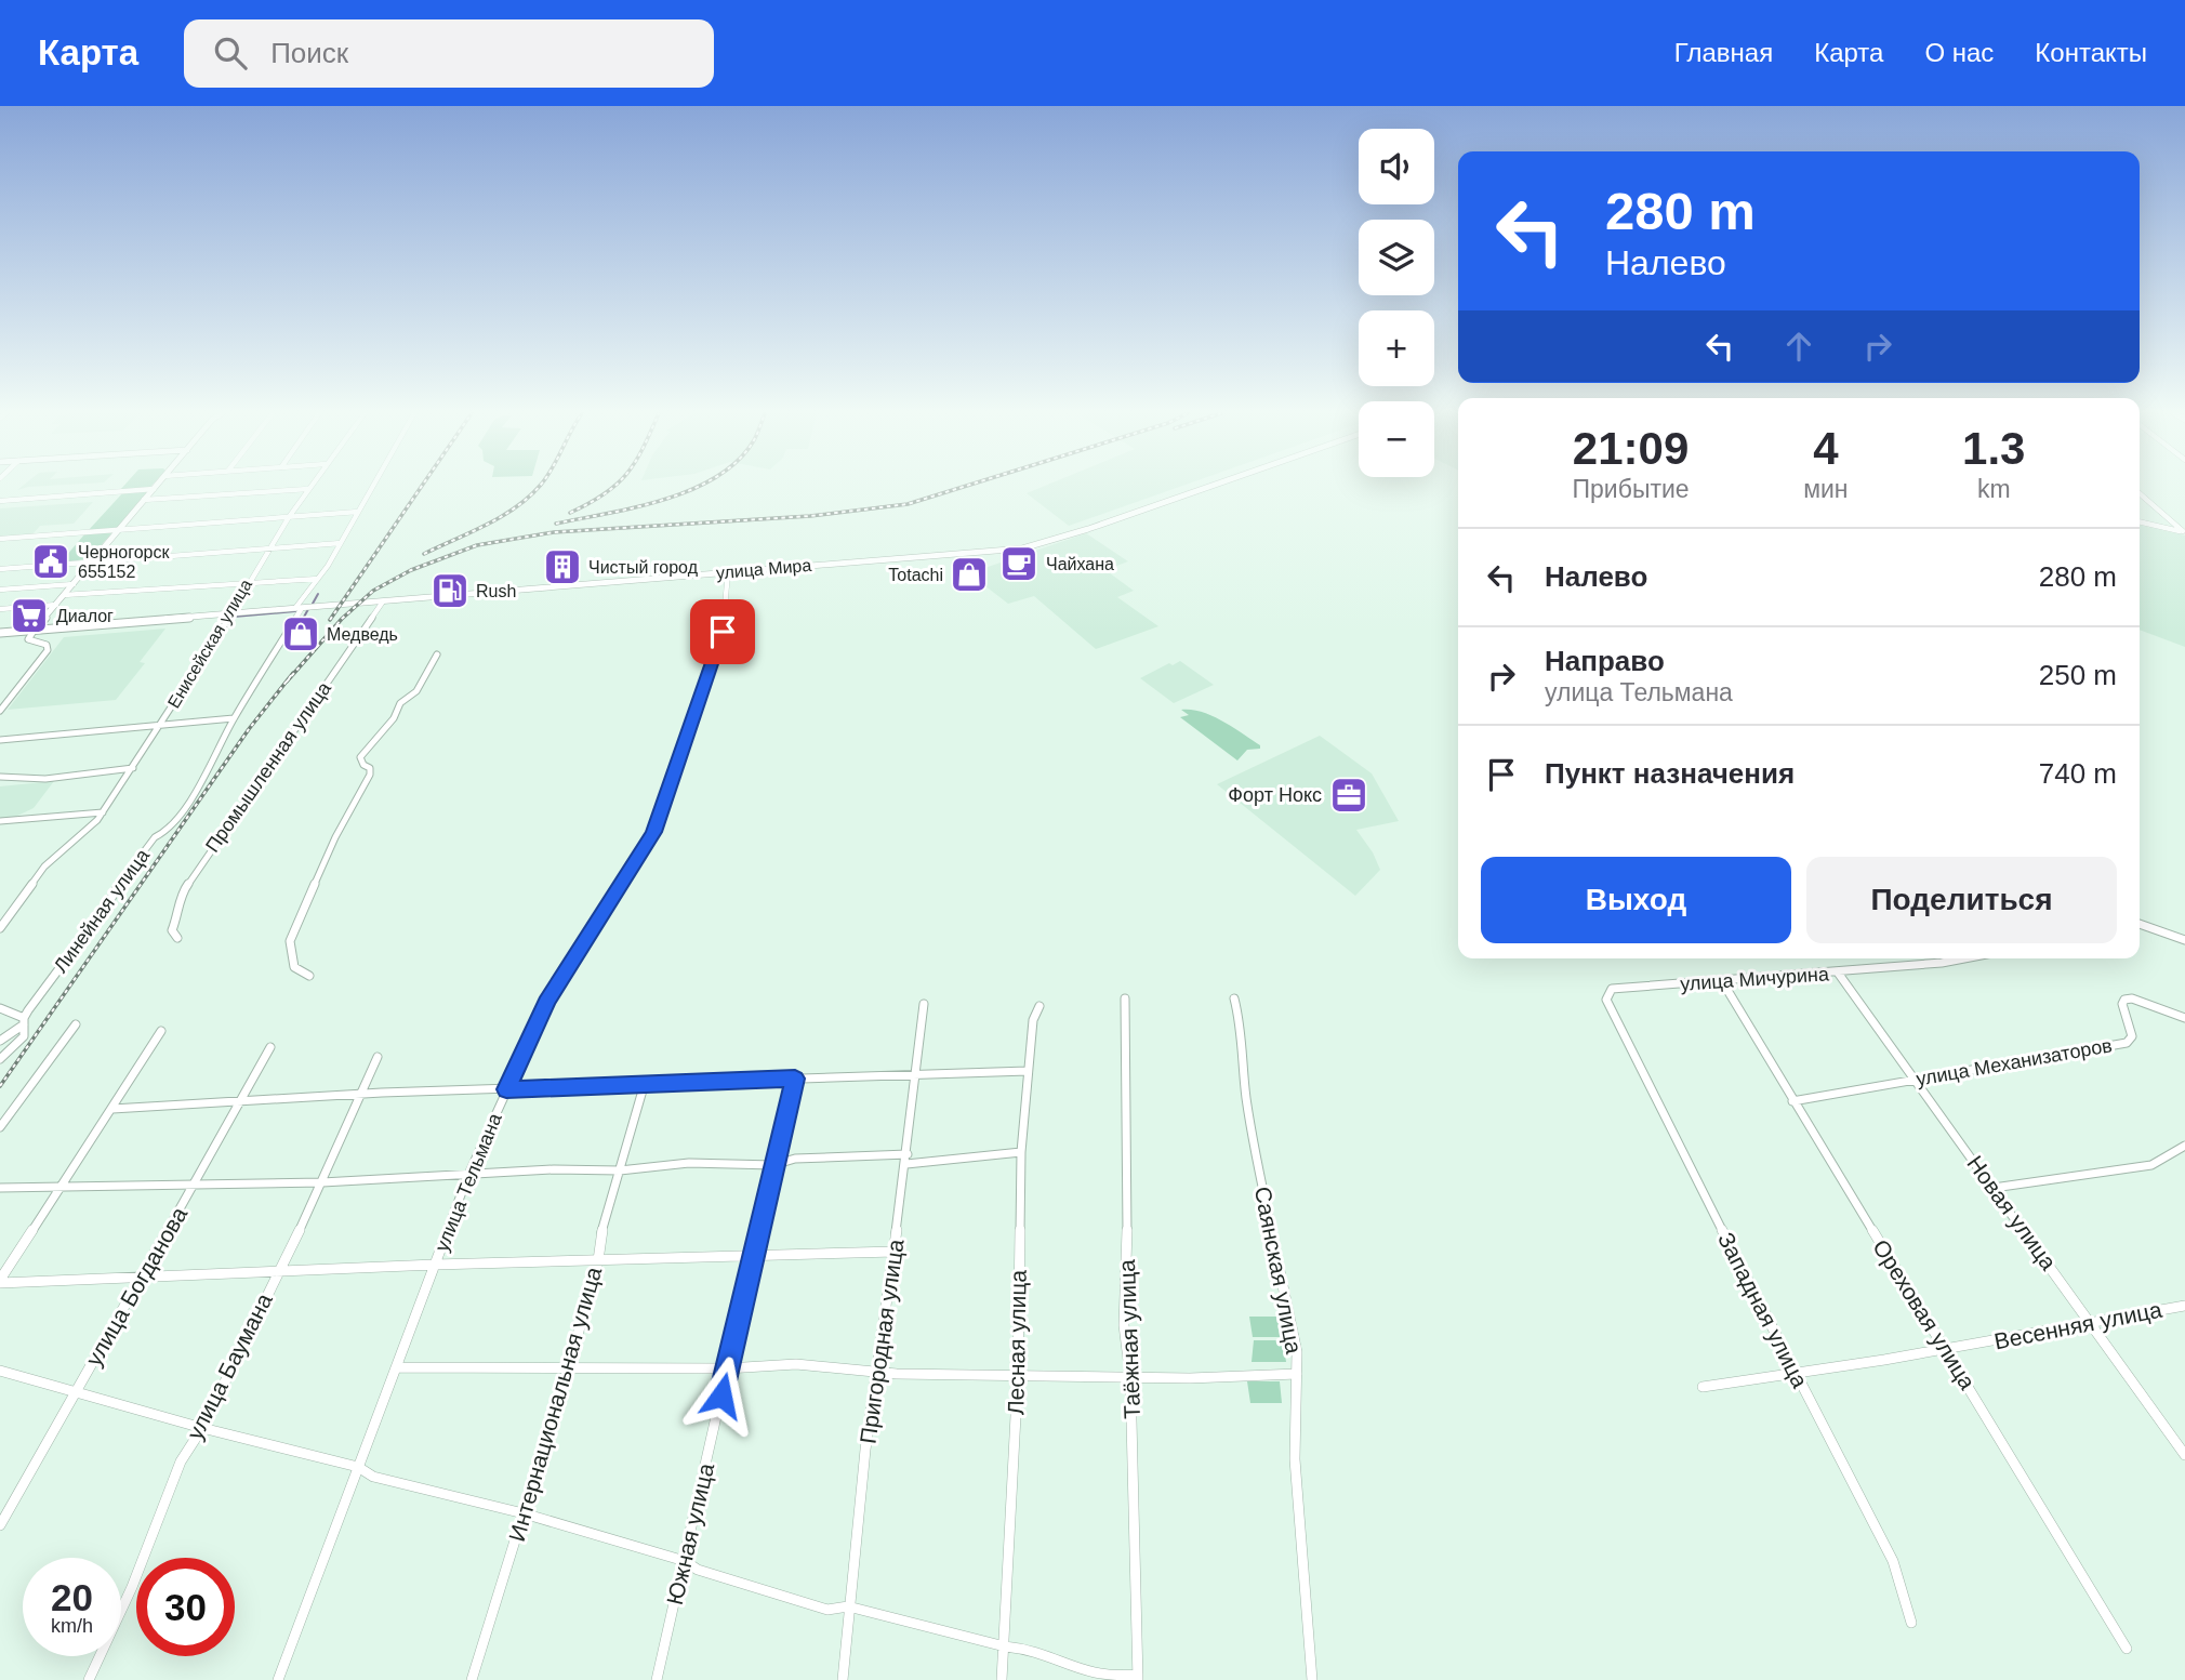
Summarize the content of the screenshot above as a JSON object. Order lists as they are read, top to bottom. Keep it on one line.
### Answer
{"streets":{"main road":["улица Мира"],"street":["Енисейская улица","Промышленная улица","Линейная улица","улица Мичурина","улица Механизаторов","улица Тельмана","Новая улица","Саянская улица","улица Богданова","Западная улица","Ореховая улица","Весенняя улица","Таёжная улица","Пригородная улица","Лесная улица","улица Баумана","Интернациональная улица","Южная улица"]},"crossings":[["улица Мира","Енисейская улица"],["улица Мира","Промышленная улица"],["улица Мира","Линейная улица"],["улица Мира","улица Тельмана"],["улица Мичурина","Новая улица"],["улица Мичурина","Западная улица"],["улица Мичурина","Ореховая улица"],["улица Механизаторов","Новая улица"],["улица Механизаторов","Ореховая улица"],["Новая улица","Весенняя улица"],["Западная улица","Весенняя улица"],["Ореховая улица","Весенняя улица"]],"places":{"public building":["Черногорск 655152"],"cafe":["Чайхана"],"building":["Чистый город"],"shop":["Totachi","Медведь"],"fuel station":["Rush"],"supermarket":["Диалог"],"office":["Форт Нокс"]},"page":{"header":"Карта","search":"Поиск","nav":["Главная","Карта","О нас","Контакты"],"map_buttons":["+","−"],"turn":["280 m","Налево"],"eta":["21:09","Прибытие","4","мин","1.3","km"],"list":[{"name":"Налево","value":"280 m"},{"name":"Направо","note":"улица Тельмана","value":"250 m"},{"name":"Пункт назначения","value":"740 m"}],"buttons":["Выход","Поделиться"],"speed":"20 km/h","limit":"30"}}
